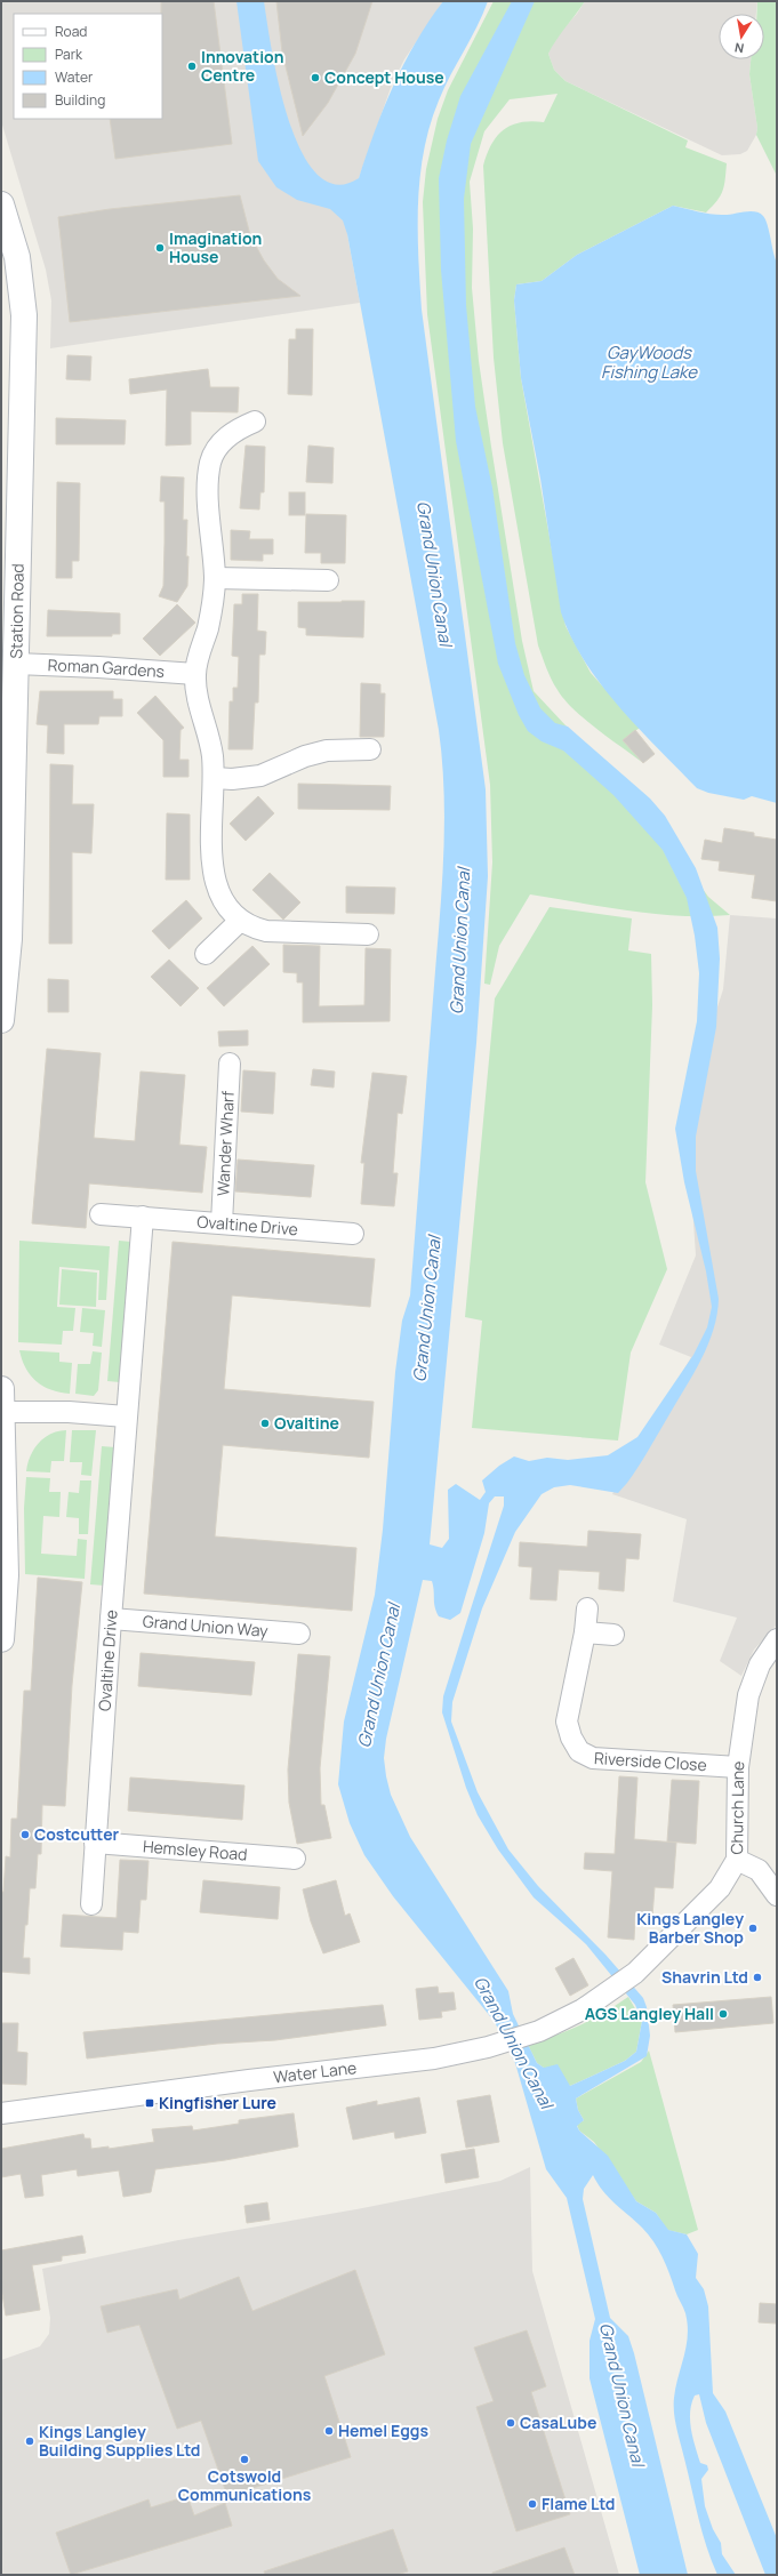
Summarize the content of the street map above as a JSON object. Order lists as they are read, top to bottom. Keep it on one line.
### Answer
{"streets":{"street":["Station Road","Roman Gardens","Wander Wharf","Ovaltine Drive","Grand Union Way","Riverside Close","Church Lane","Hemsley Road","Water Lane"]},"crossings":[["Station Road","Roman Gardens"],["Wander Wharf","Ovaltine Drive"],["Ovaltine Drive","Grand Union Way"],["Ovaltine Drive","Hemsley Road"],["Riverside Close","Church Lane"],["Church Lane","Water Lane"]],"water":["GayWoods Fishing Lake","Grand Union Canal"],"places":{"other":["Innovation Centre","Concept House","Imagination House","Ovaltine","Costcutter","Kings Langley Barber Shop","Shavrin Ltd","AGS Langley Hall","CasaLube","Hemel Eggs","Kings Langley Building Supplies Ltd","Cotswold Communications","Flame Ltd"],"transit":["Kingfisher Lure"]},"legend":["Road","Park","Water","Building"],"north":"bottom"}
